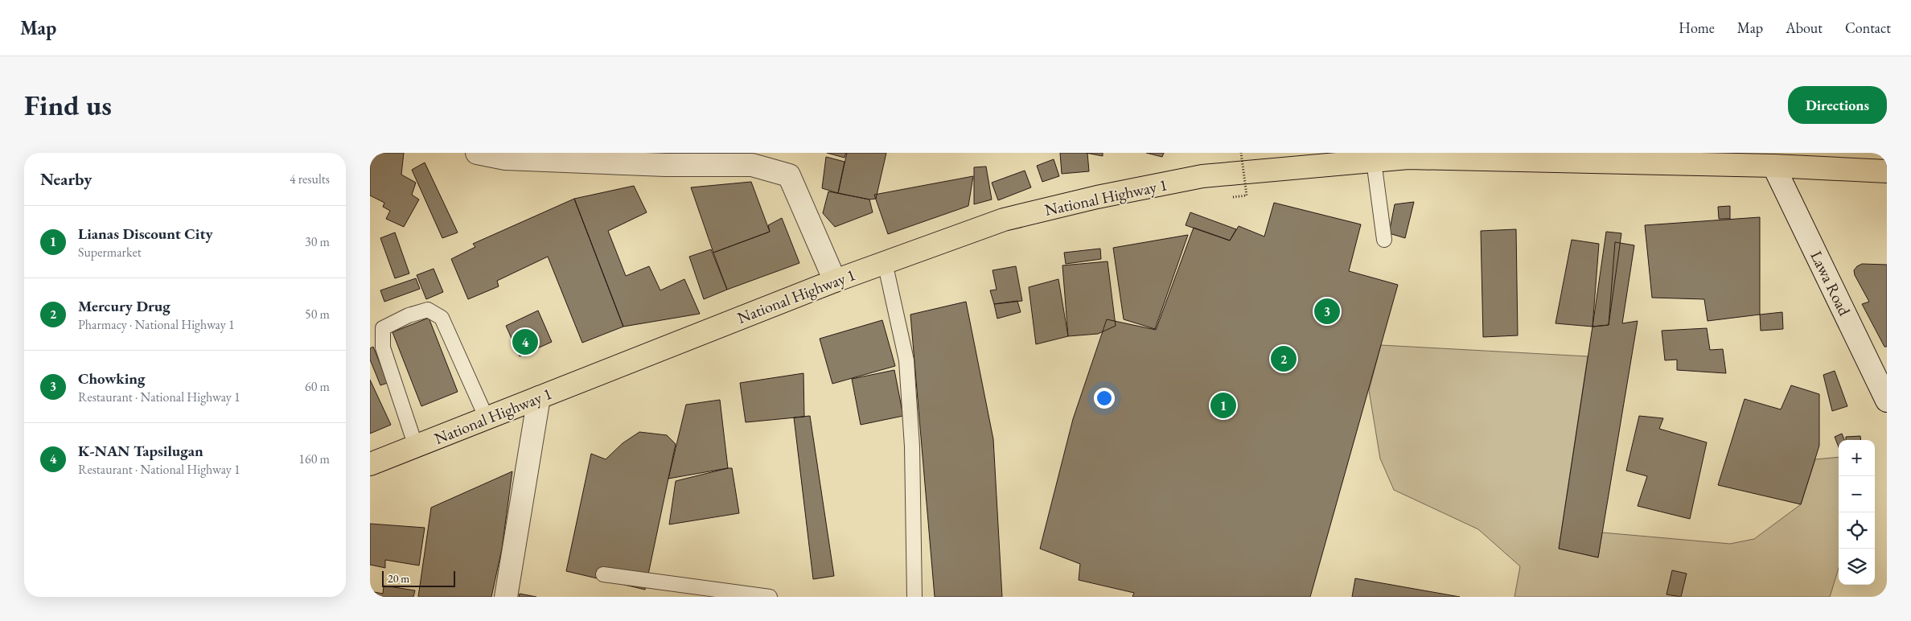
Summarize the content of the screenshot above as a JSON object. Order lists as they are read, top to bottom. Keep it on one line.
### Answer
{"streets":{"highway":["National Highway 1"],"street":["Lawa Road"]},"crossings":[["National Highway 1","Lawa Road"]],"scale_bar":"20 m","page":{"header":"Map","nav":["Home","Map","About","Contact"],"buttons":"Directions","title":"Find us","heading":["Nearby","4 results"],"list":[{"mark":"1","name":"Lianas Discount City","note":"Supermarket","value":"30 m"},{"mark":"2","name":"Mercury Drug","note":"Pharmacy · National Highway 1","value":"50 m"},{"mark":"3","name":"Chowking","note":"Restaurant · National Highway 1","value":"60 m"},{"mark":"4","name":"K-NAN Tapsilugan","note":"Restaurant · National Highway 1","value":"160 m"}],"pins":["3","4","2","1"],"map_buttons":["+","−"],"scale":"20 m"}}
